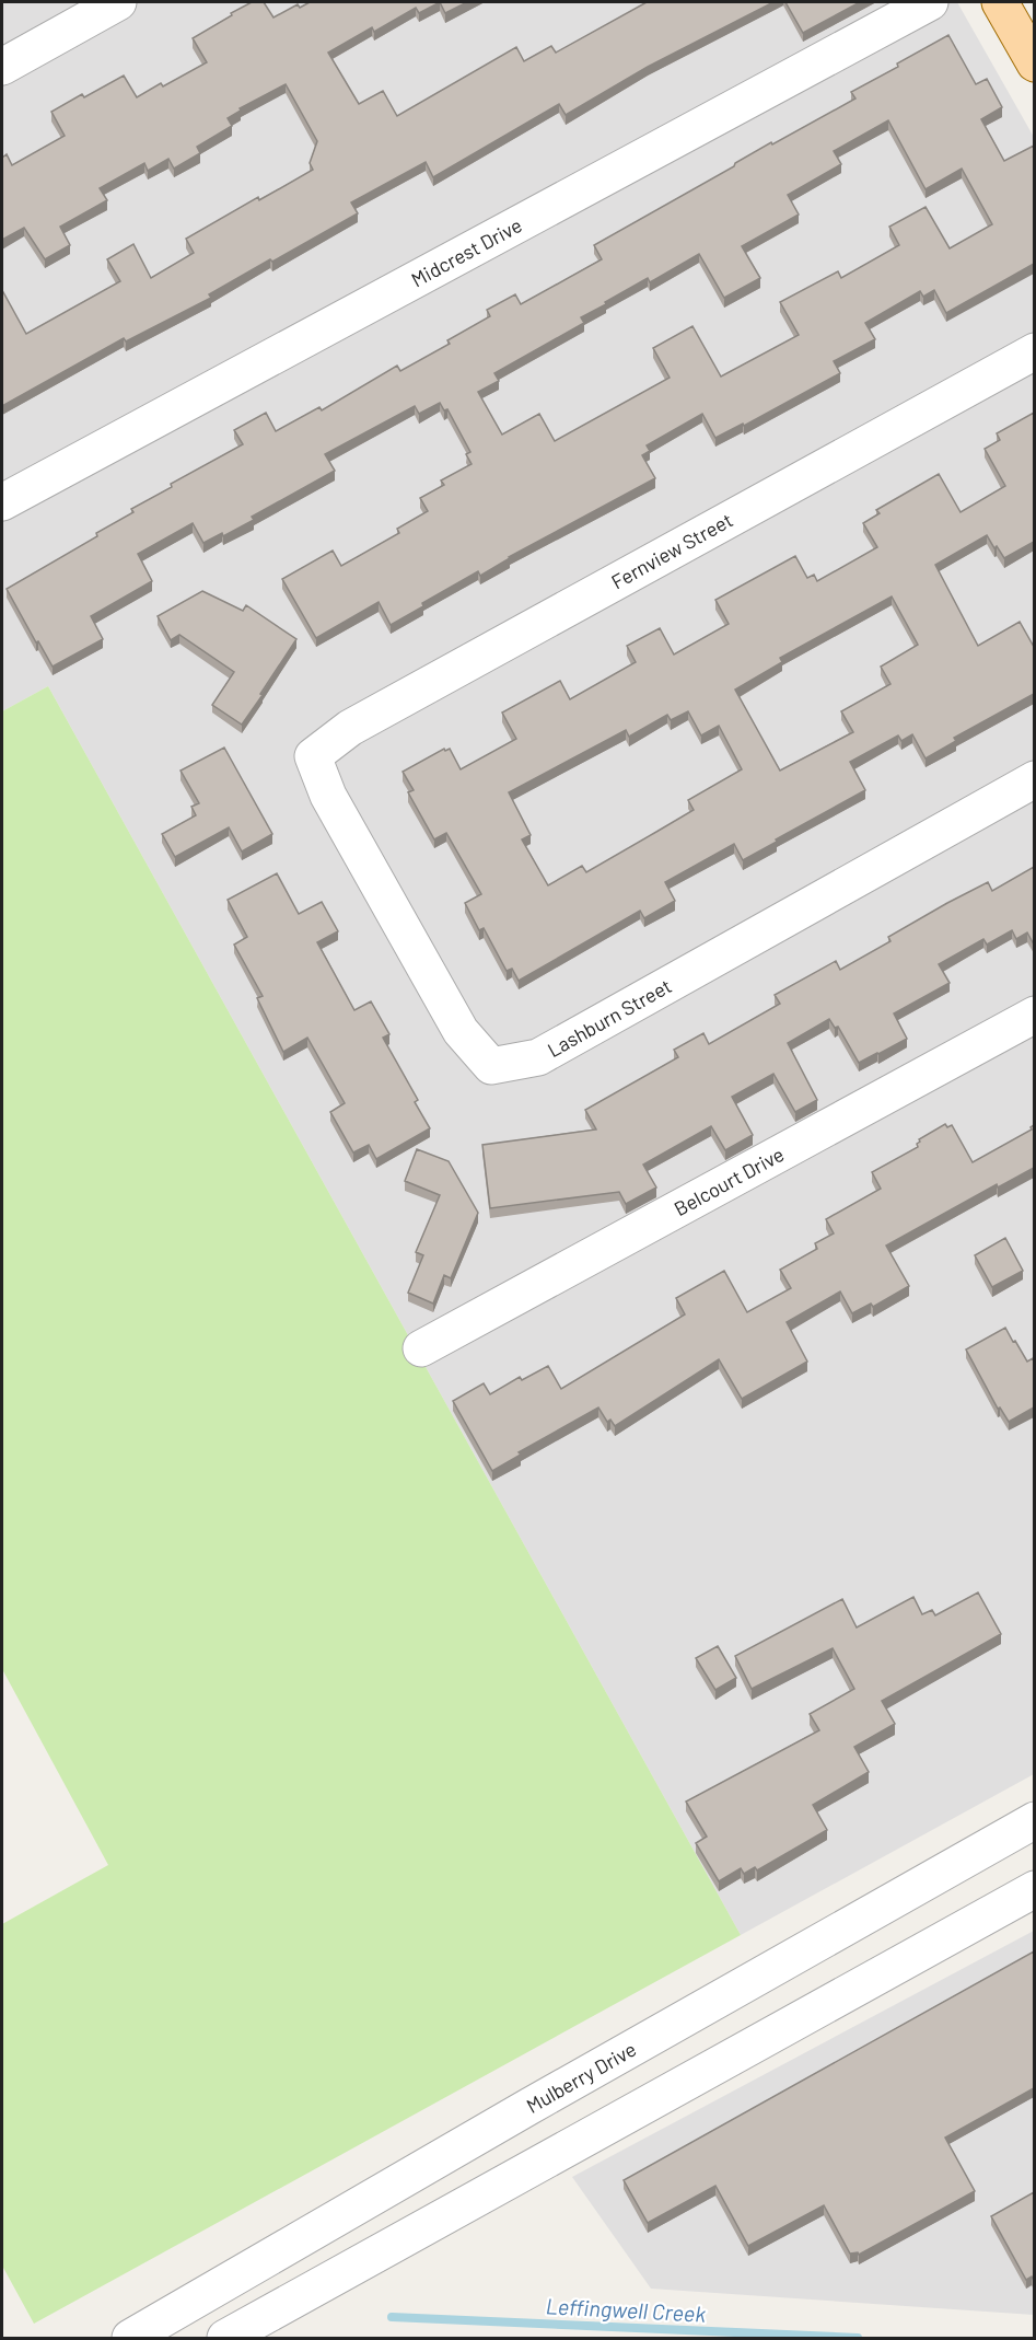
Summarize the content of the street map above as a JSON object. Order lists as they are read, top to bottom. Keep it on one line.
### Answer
{"streets":{"street":["Midcrest Drive","Fernview Street","Lashburn Street","Belcourt Drive","Mulberry Drive"]},"crossings":[["Fernview Street","Lashburn Street"]],"water":["Leffingwell Creek"]}
